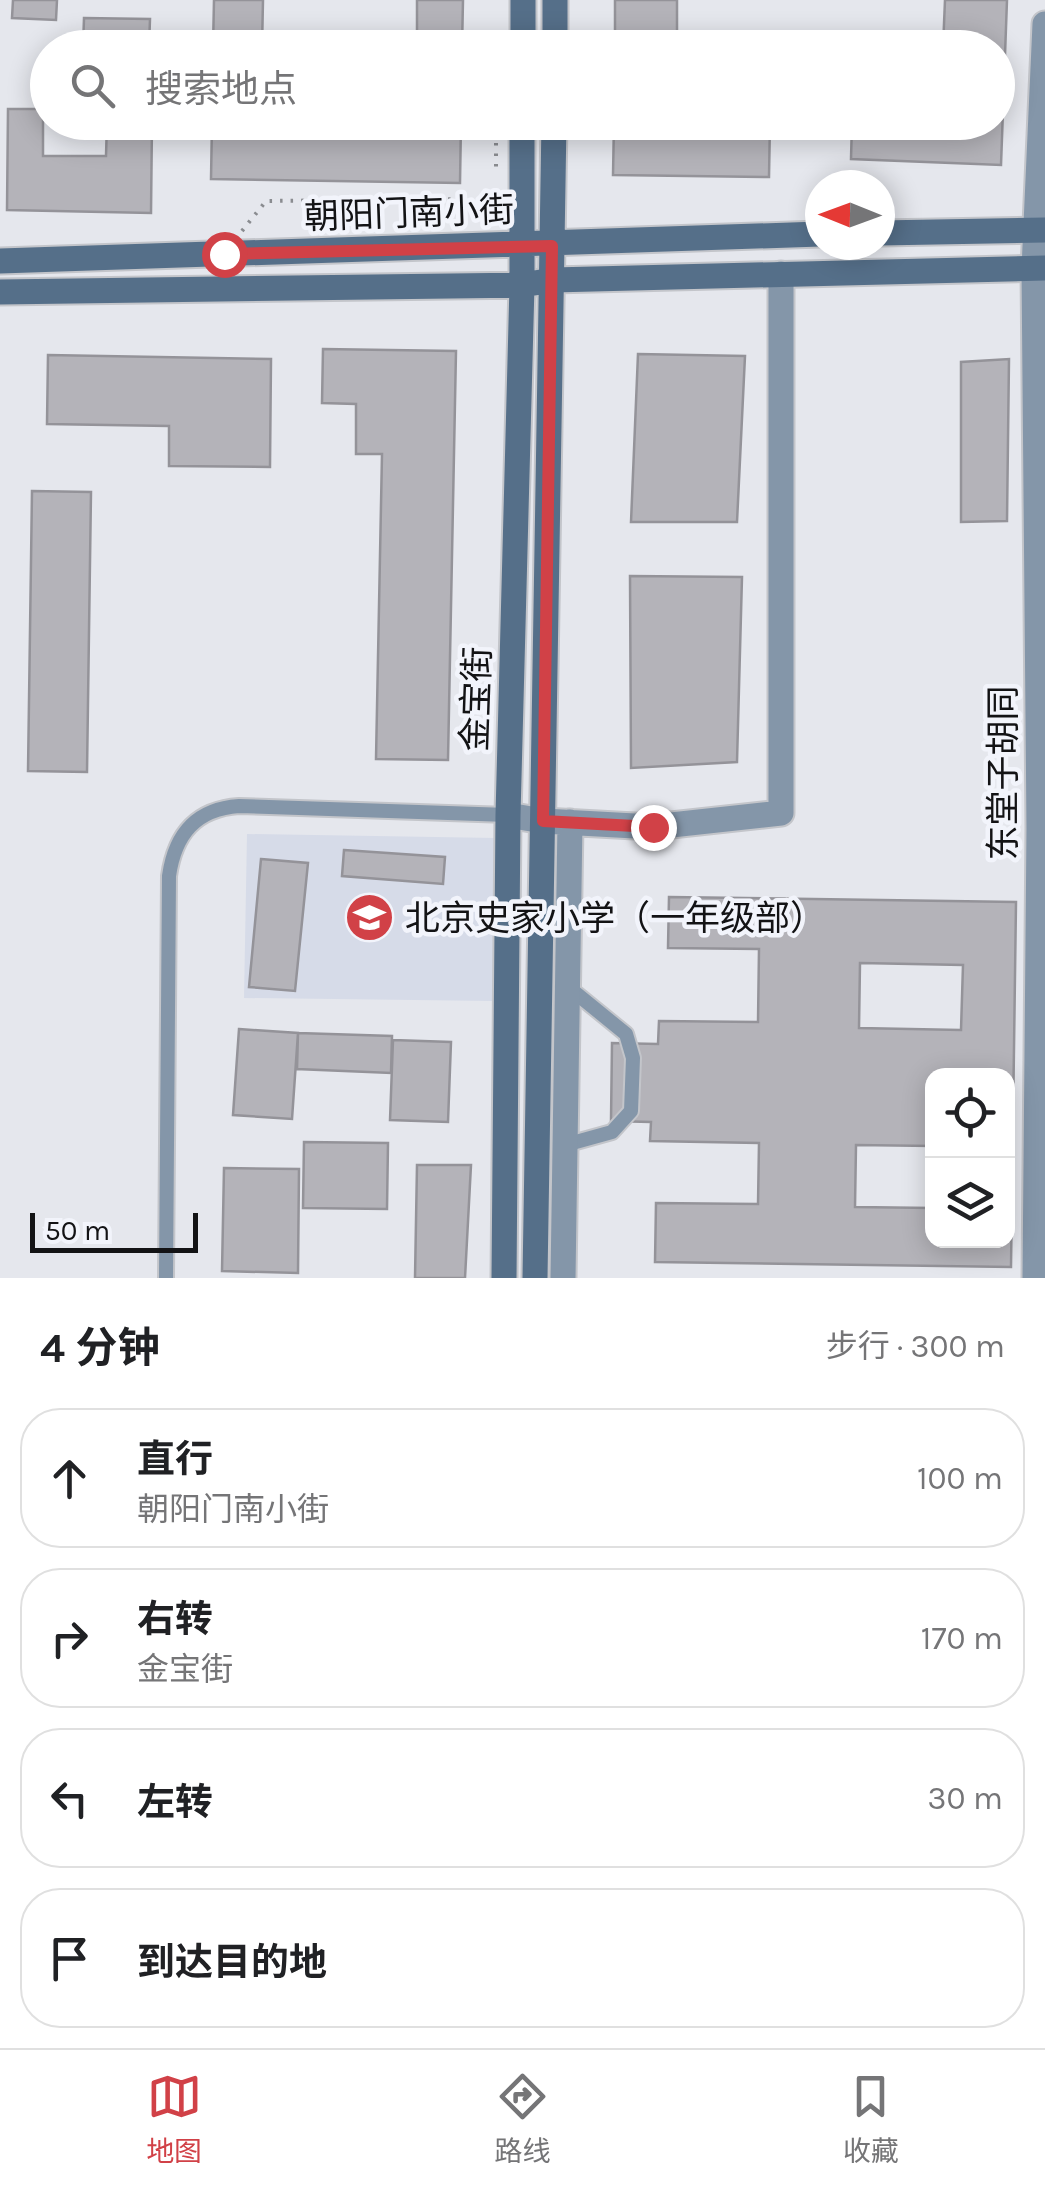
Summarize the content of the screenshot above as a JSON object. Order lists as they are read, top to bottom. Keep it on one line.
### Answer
{"streets":{"main road":["朝阳门南小街","金宝街"],"street":["东堂子胡同"]},"crossings":[["朝阳门南小街","金宝街"],["朝阳门南小街","东堂子胡同"]],"places":{"school or university":["北京史家小学（一年级部）"]},"scale_bar":"50 m","north":"left","page":{"search":"搜索地点","scale":"50 m","heading":["4 分钟","步行 · 300 m"],"list":[["直行","朝阳门南小街","100 m"],["右转","金宝街","170 m"],["左转","30 m"],"到达目的地"],"nav":["地图","路线","收藏"]}}
